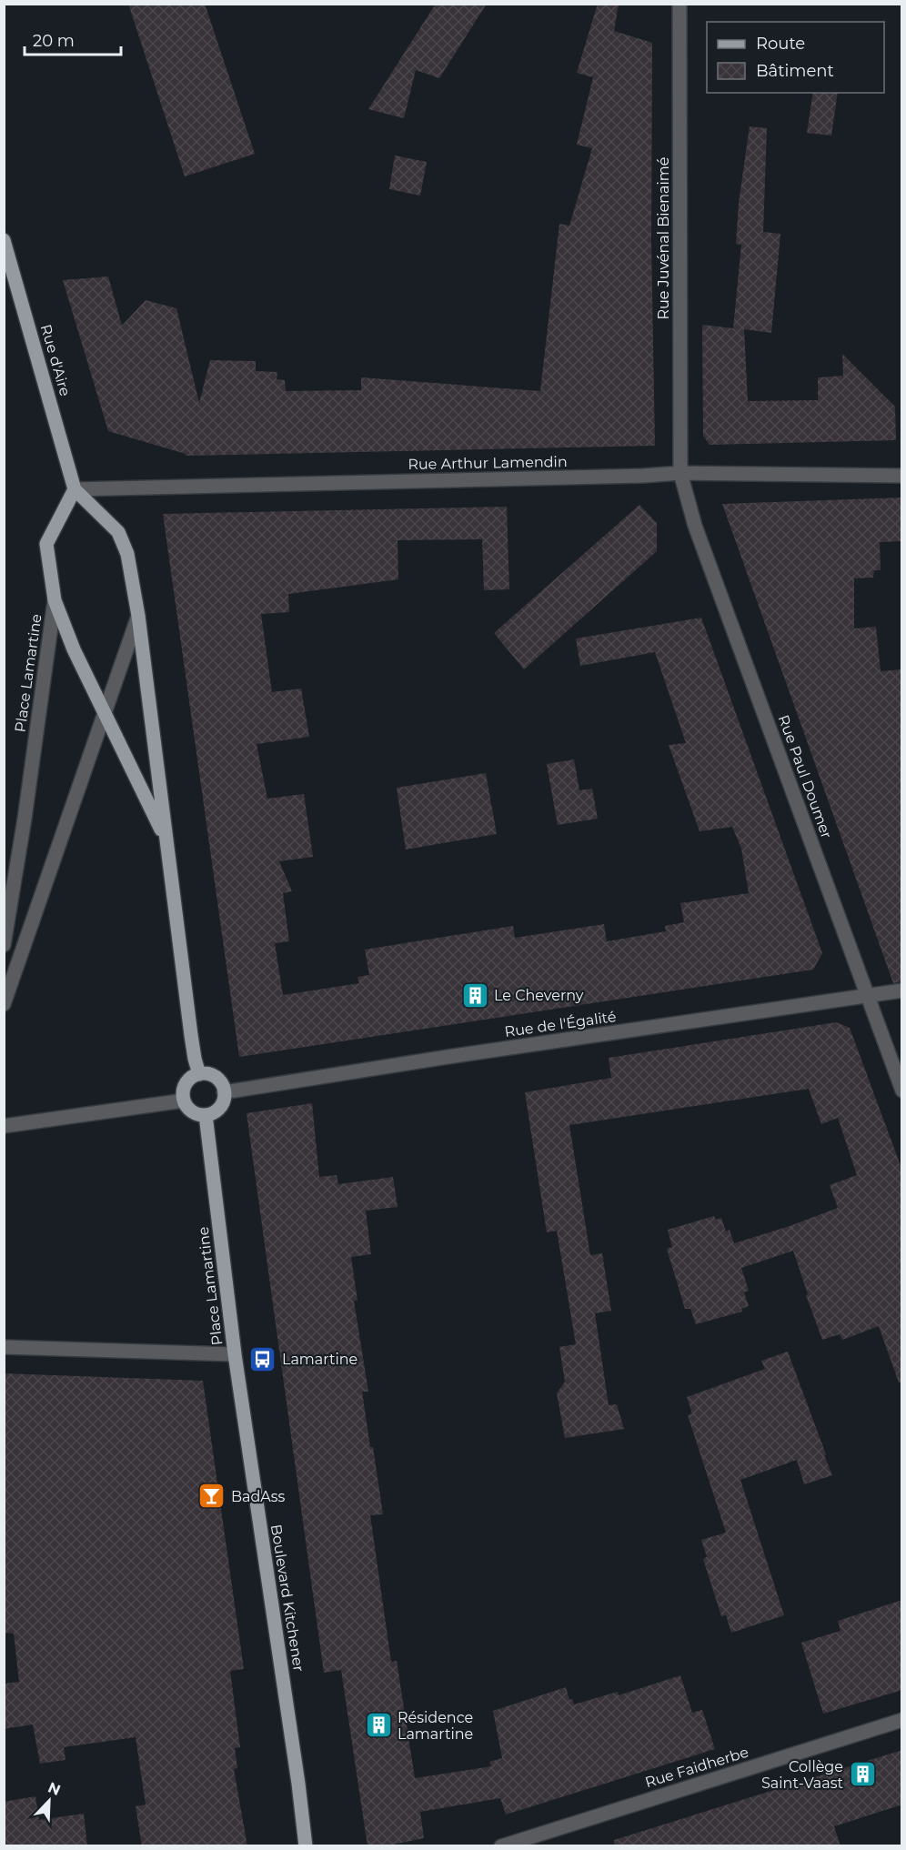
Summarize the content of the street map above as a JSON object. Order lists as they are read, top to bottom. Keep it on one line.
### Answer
{"streets":{"main road":["Rue d'Aire","Place Lamartine","Boulevard Kitchener"],"street":["Rue Juvénal Bienaimé","Rue Arthur Lamendin","Rue Paul Doumer","Rue de l'Égalité","Rue Faidherbe"]},"crossings":[["Rue Juvénal Bienaimé","Rue Arthur Lamendin"],["Rue Juvénal Bienaimé","Rue Paul Doumer"],["Rue d'Aire","Rue Arthur Lamendin"],["Rue d'Aire","Place Lamartine"],["Rue Arthur Lamendin","Place Lamartine"],["Rue Arthur Lamendin","Rue Paul Doumer"],["Place Lamartine","Rue de l'Égalité"],["Place Lamartine","Boulevard Kitchener"],["Rue Paul Doumer","Rue de l'Égalité"]],"places":{"building":["Le Cheverny","Résidence Lamartine","Collège Saint-Vaast"],"bus stop":["Lamartine"],"bar":["BadAss"]},"legend":["Route","Bâtiment"],"scale_bar":"20 m","north":"top right"}
